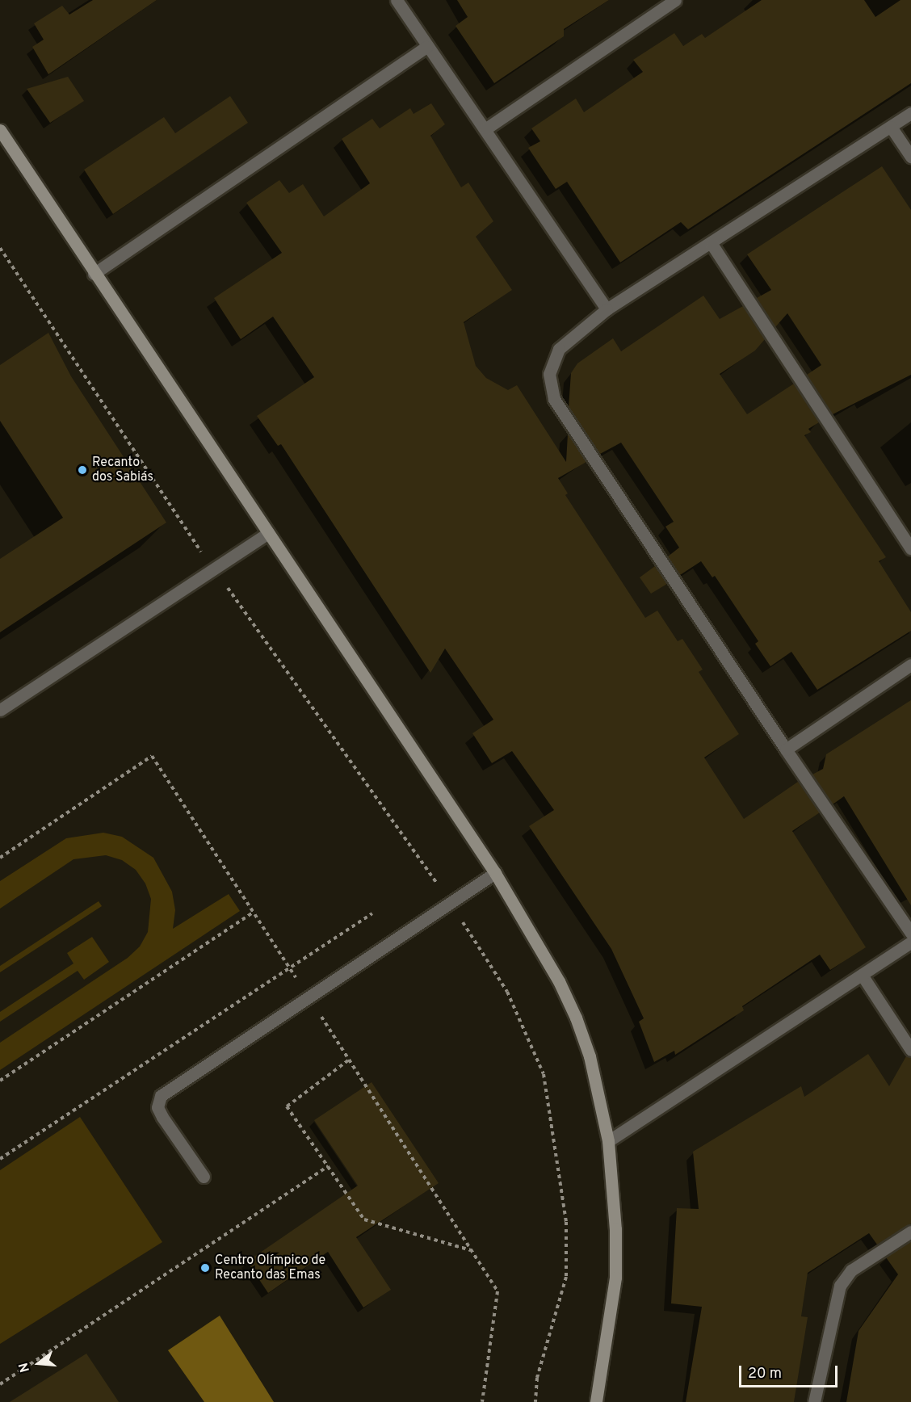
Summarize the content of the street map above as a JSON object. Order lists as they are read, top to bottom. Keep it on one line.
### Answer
{"places":["Recanto dos Sabiás","Centro Olímpico de Recanto das Emas"],"scale_bar":"20 m","north":"left"}
